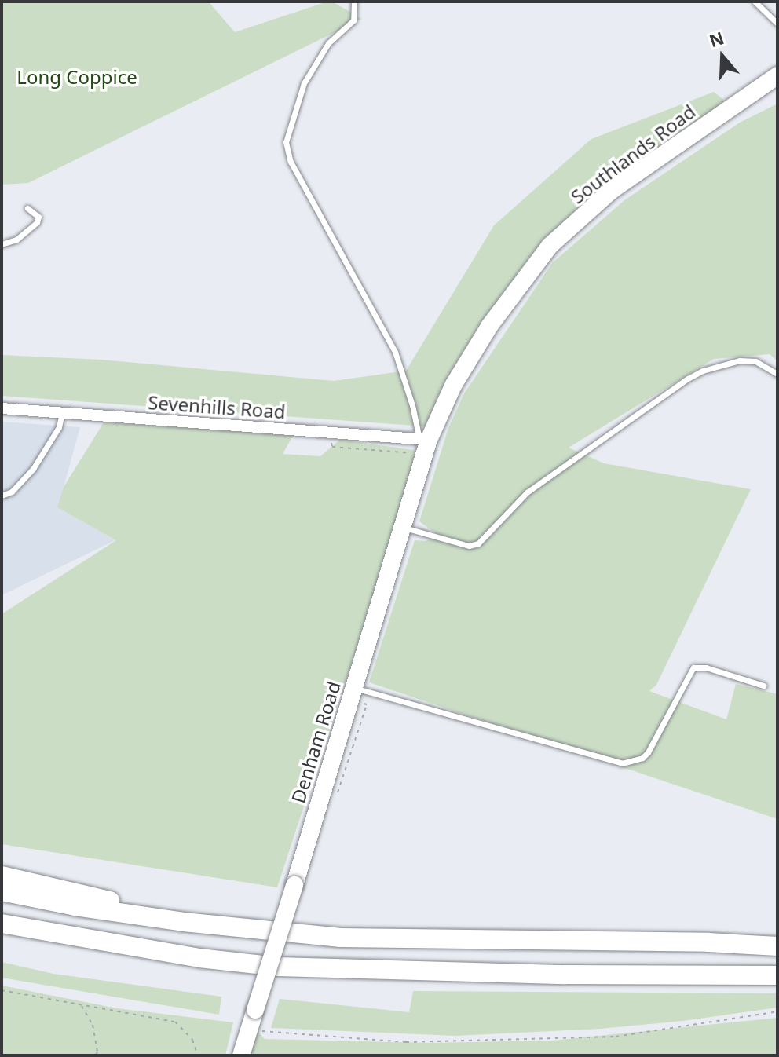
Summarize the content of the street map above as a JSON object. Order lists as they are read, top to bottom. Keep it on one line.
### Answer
{"streets":{"main road":["Southlands Road","Denham Road"],"street":["Sevenhills Road"]},"crossings":[["Southlands Road","Sevenhills Road"],["Southlands Road","Denham Road"],["Sevenhills Road","Denham Road"]],"parks":["Long Coppice"],"north":"top"}
